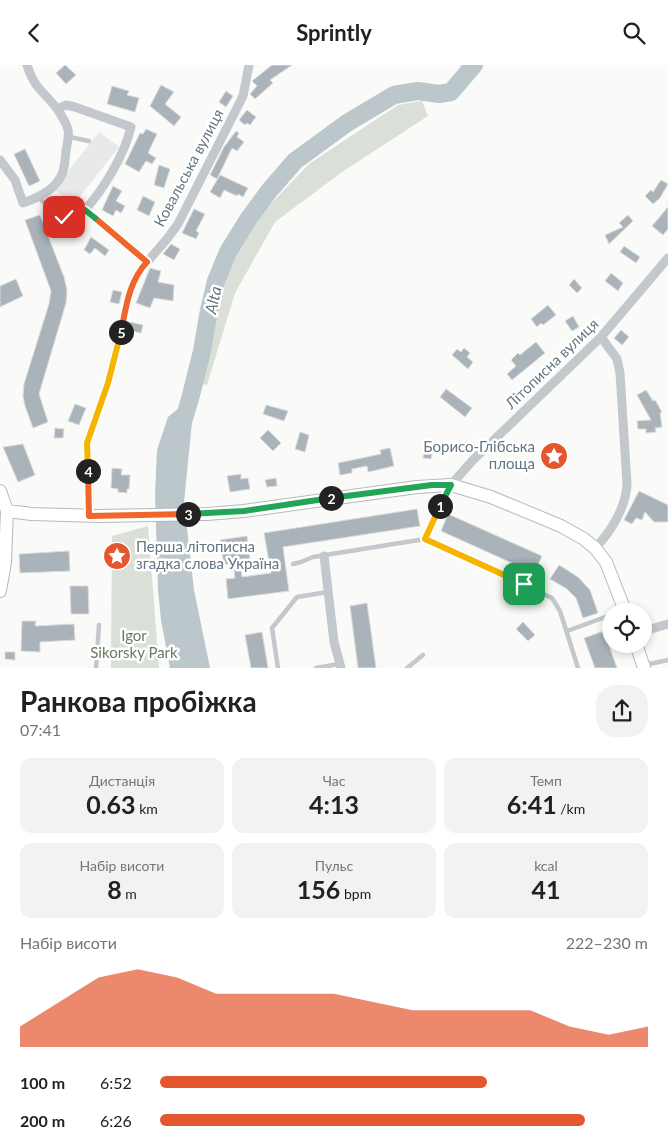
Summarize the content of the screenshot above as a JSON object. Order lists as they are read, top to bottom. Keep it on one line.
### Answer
{"streets":{"street":["Ковальська вулиця","Літописна вулиця"]},"water":["Alta"],"parks":["Igor Sikorsky Park"],"places":{"place":["Борисо-Глібська площа","Перша літописна згадка слова Україна"]},"page":{"header":"Sprintly","pins":["5","4","2","1","3"],"heading":["Ранкова пробіжка","07:41"],"stats":[["Дистанція","0.63 km"],["Час","4:13"],["Темп","6:41 /km"],["Набір висоти","8 m"],["Пульс","156 bpm"],["kcal","41"]],"chart":["Набір висоти","222–230 m"],"list":[{"name":"100 m","note":"6:52"},{"name":"200 m","note":"6:26"}]}}
